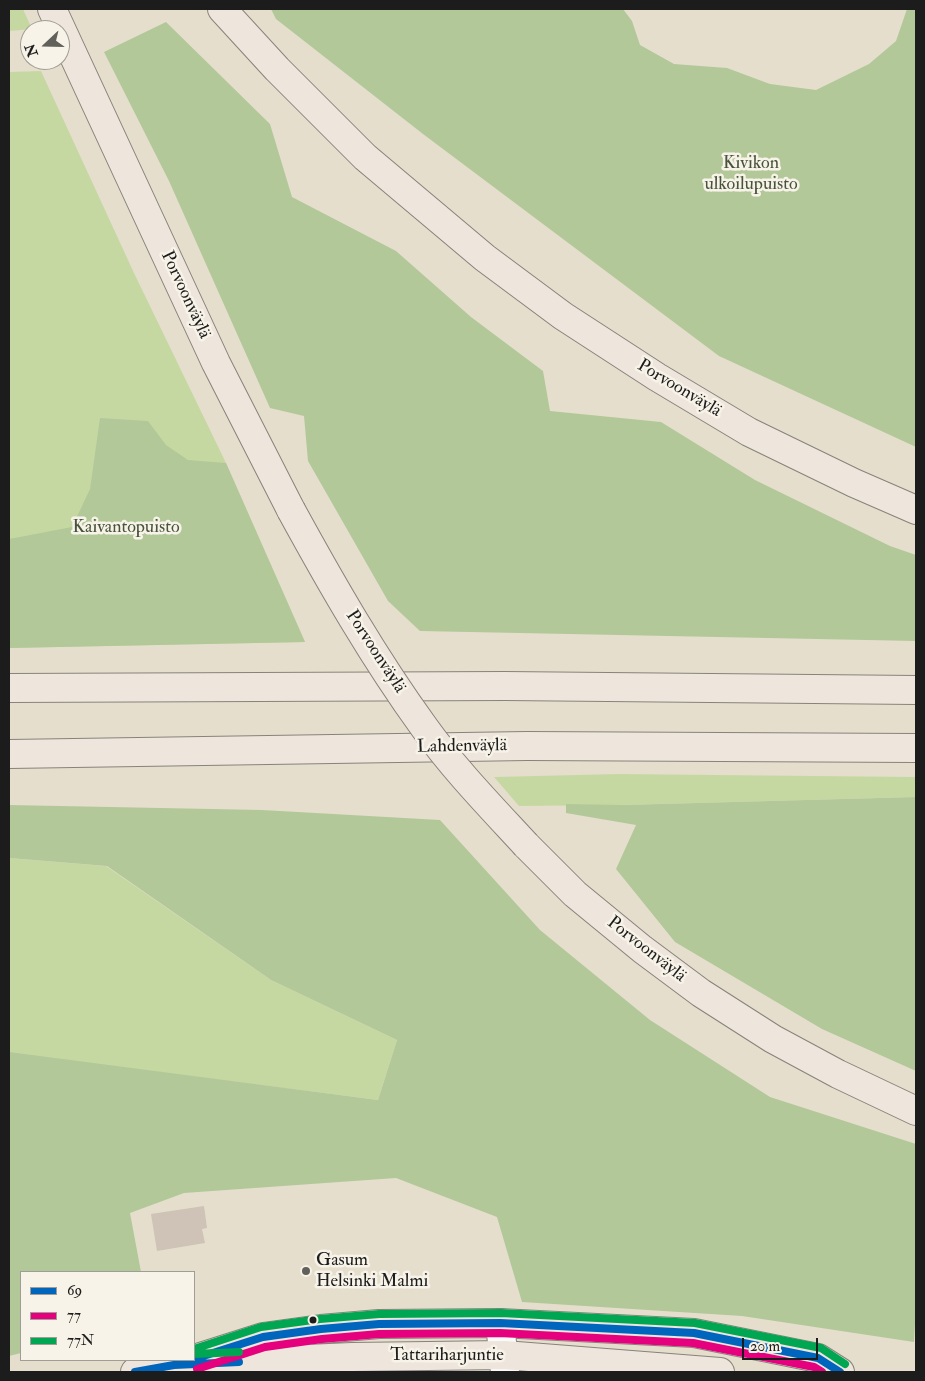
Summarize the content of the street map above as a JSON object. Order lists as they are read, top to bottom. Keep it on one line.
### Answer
{"streets":{"main road":["Porvoonväylä","Lahdenväylä","Tattariharjuntie"]},"parks":["Kivikon ulkoilupuisto","Kaivantopuisto"],"places":["Gasum Helsinki Malmi"],"lines":["transit line 77N","transit line 69","transit line 77"],"legend":["69","77","77N"],"scale_bar":"20 m","north":"left"}
